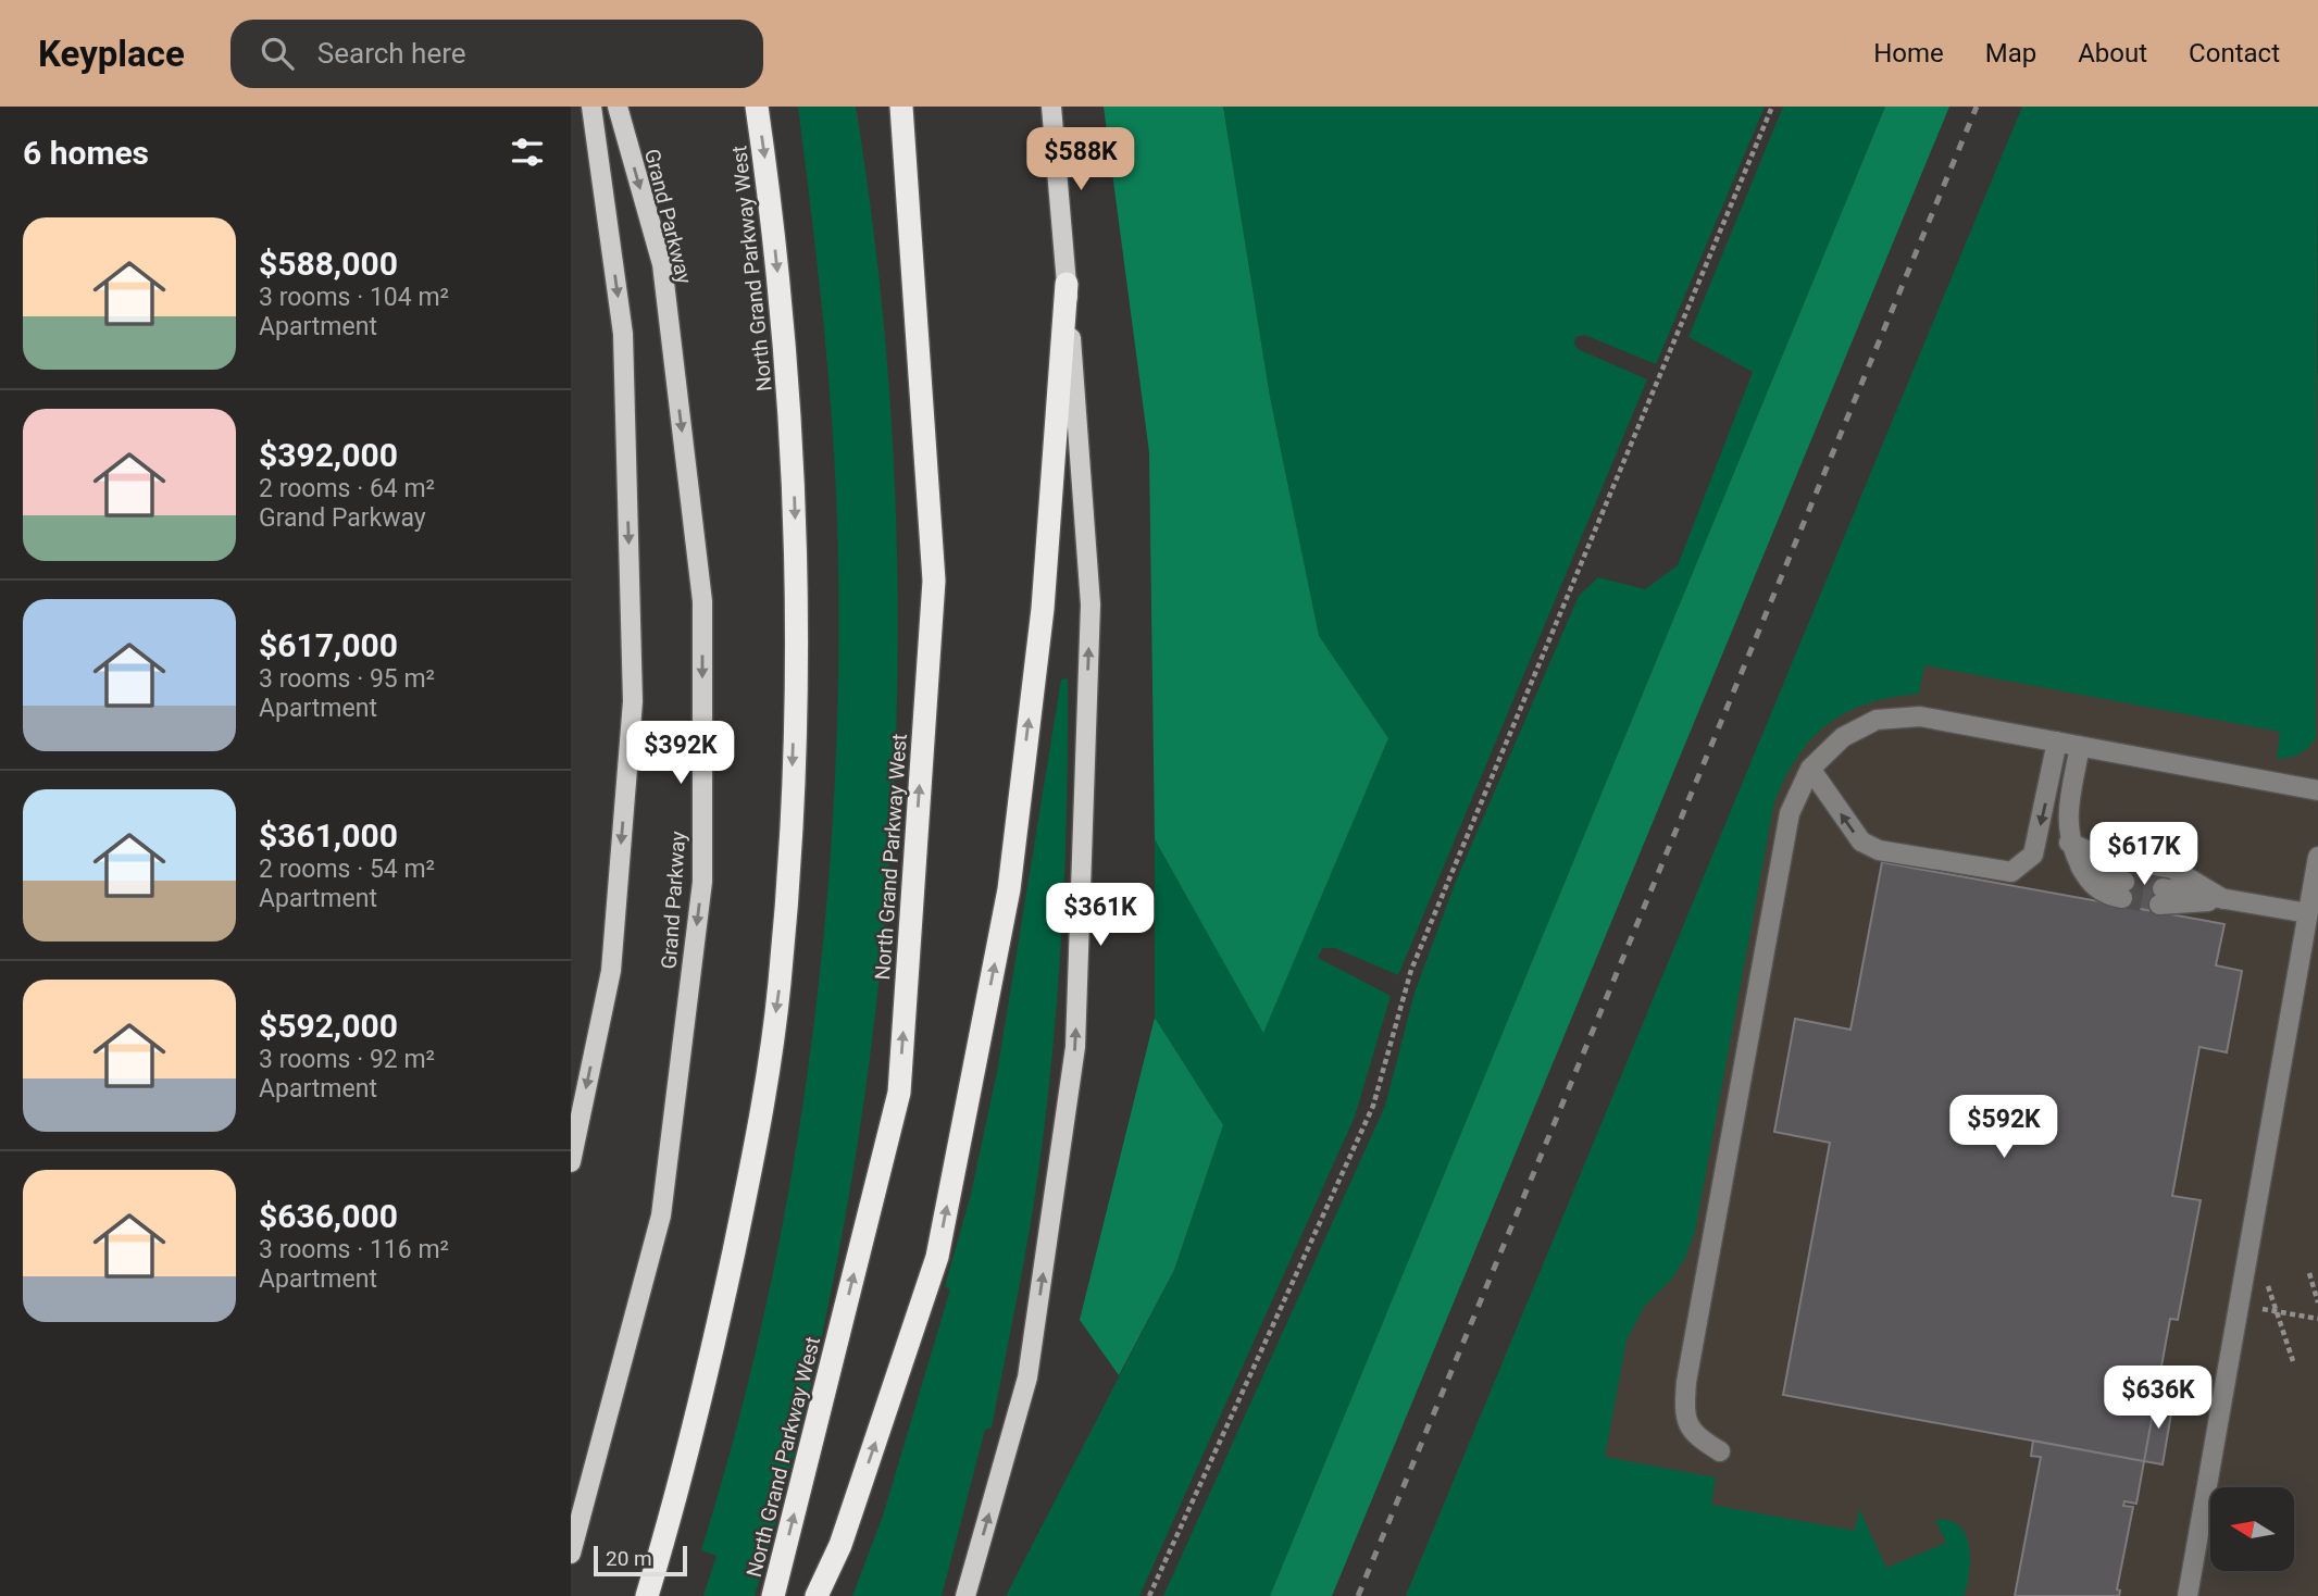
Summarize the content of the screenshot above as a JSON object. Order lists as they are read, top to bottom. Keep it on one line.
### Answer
{"streets":{"highway":["North Grand Parkway West"],"main road":["Grand Parkway"]},"scale_bar":"20 m","north":"left","page":{"header":"Keyplace","search":"Search here","nav":["Home","Map","About","Contact"],"heading":"6 homes","price":["$588K","$392K","$617K","$361K","$592K","$636K"],"list":[{"name":"$588,000","note":"3 rooms · 104 m² · Apartment"},{"name":"$392,000","note":"2 rooms · 64 m² · Grand Parkway"},{"name":"$617,000","note":"3 rooms · 95 m² · Apartment"},{"name":"$361,000","note":"2 rooms · 54 m² · Apartment"},{"name":"$592,000","note":"3 rooms · 92 m² · Apartment"},{"name":"$636,000","note":"3 rooms · 116 m² · Apartment"}],"scale":"20 m"}}
